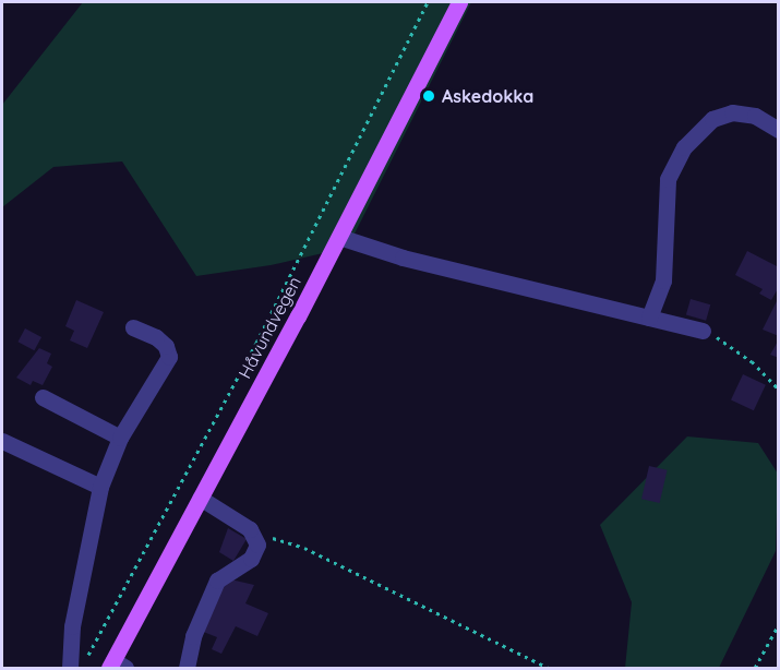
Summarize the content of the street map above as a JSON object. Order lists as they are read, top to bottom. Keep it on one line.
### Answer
{"streets":{"main road":["Håvundvegen"]},"places":["Askedokka"]}
